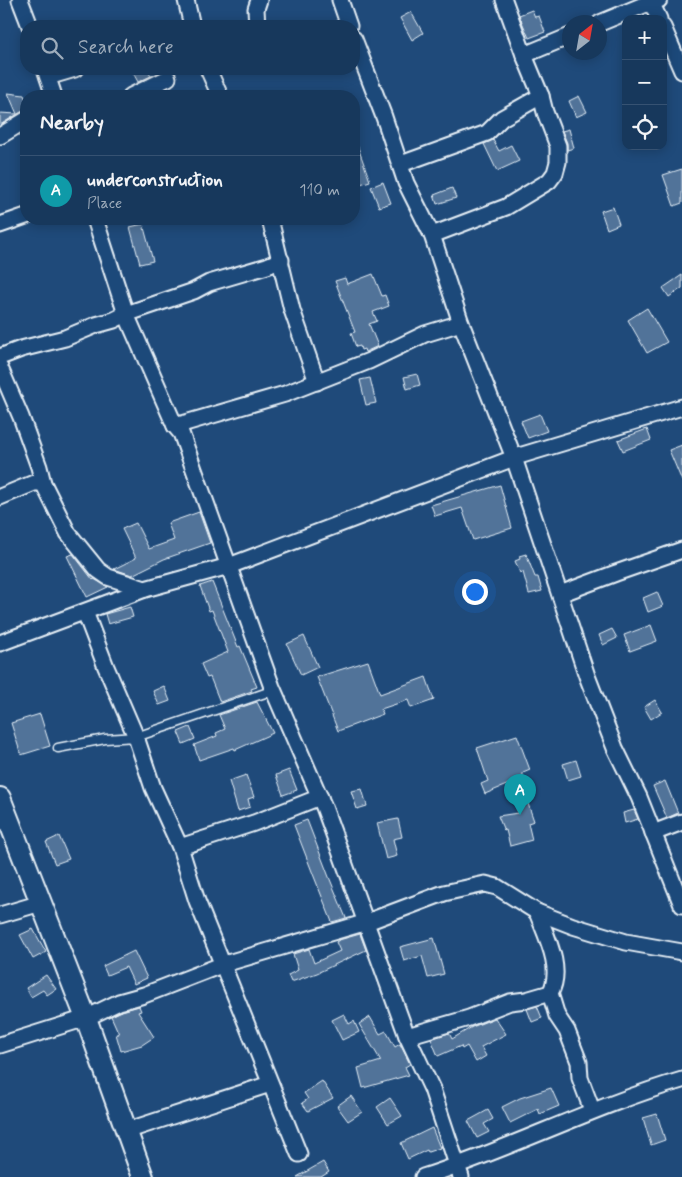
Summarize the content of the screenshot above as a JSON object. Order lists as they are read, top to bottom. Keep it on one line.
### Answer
{"north":"top right","page":{"map_buttons":["+","−"],"search":"Search here","heading":"Nearby","list":[{"mark":"A","name":"underconstruction","note":"Place","value":"110 m"}],"pins":"A"}}
